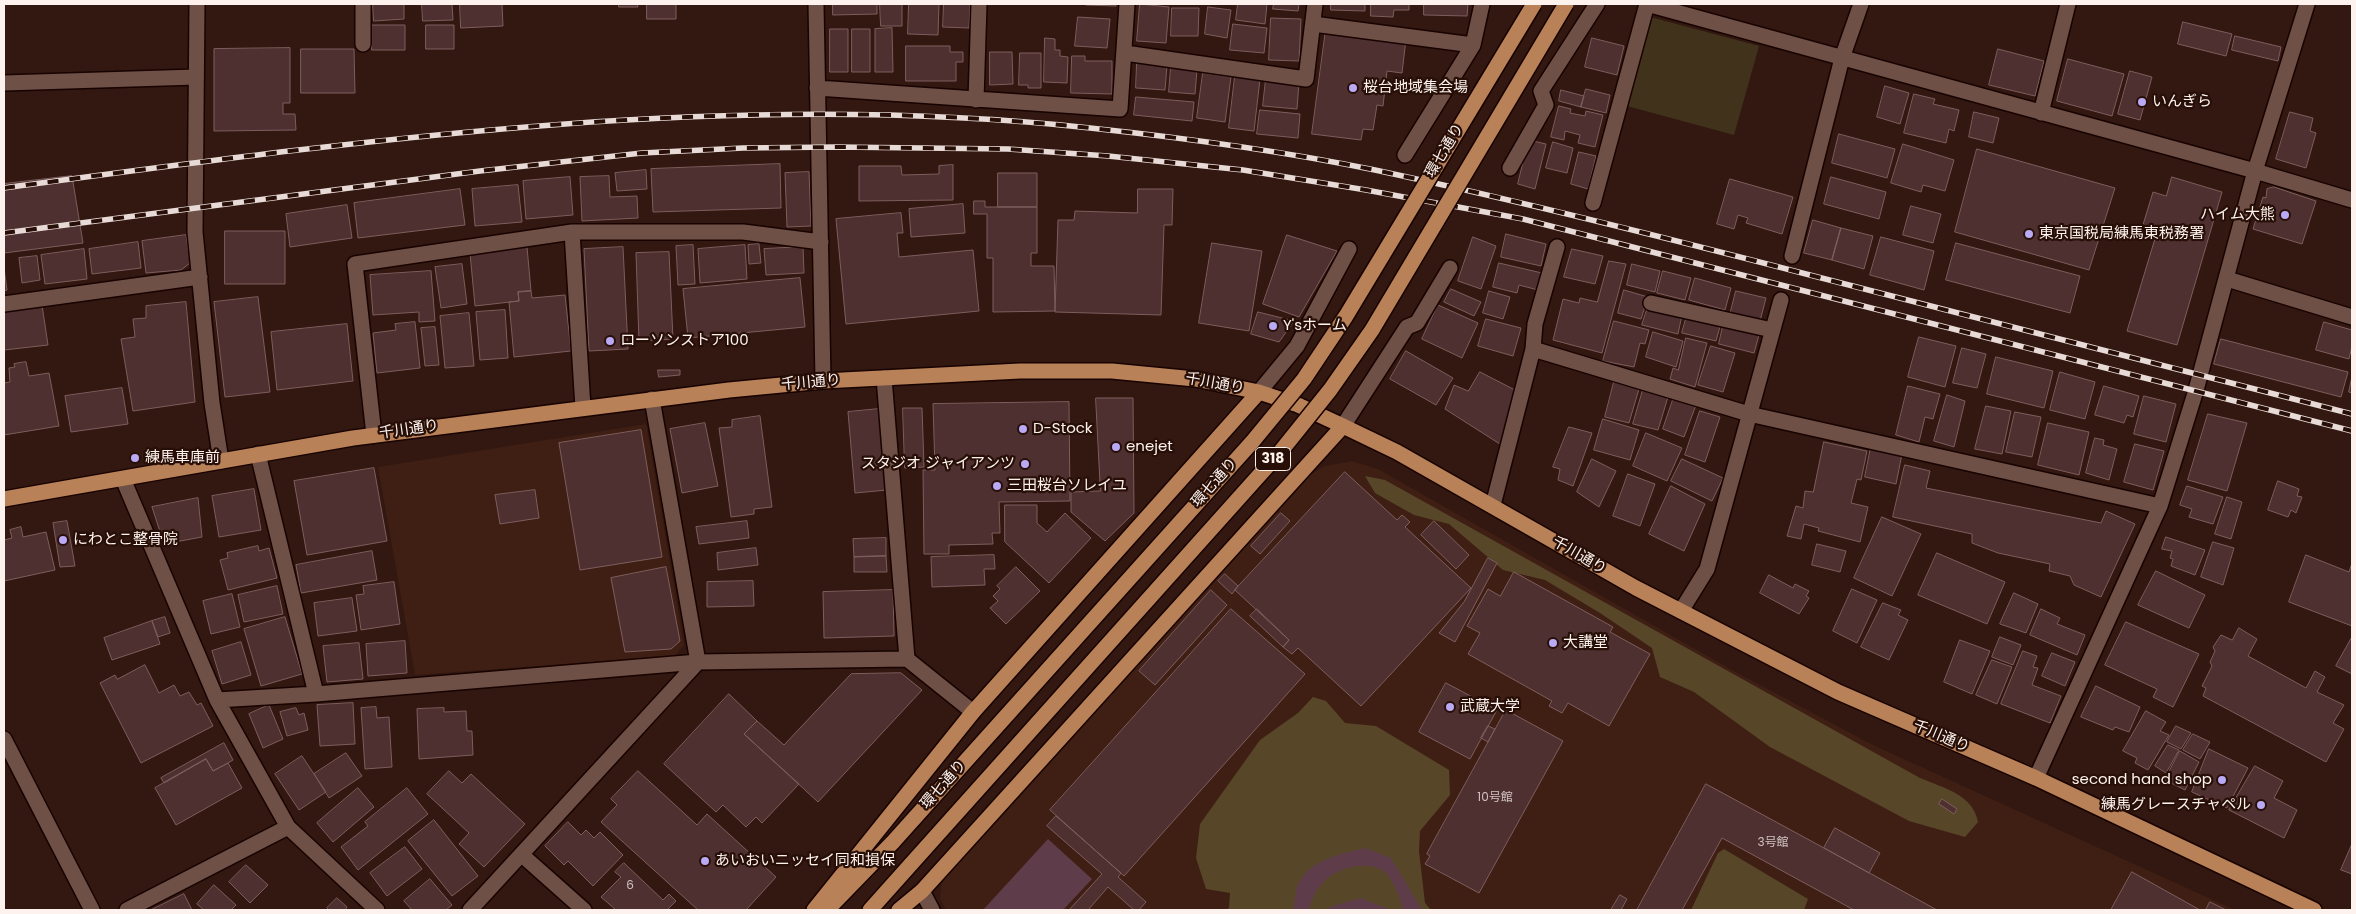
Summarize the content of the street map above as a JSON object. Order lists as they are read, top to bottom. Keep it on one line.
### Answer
{"streets":{"main road":["環七通り","千川通り","318"]},"places":["桜台地域集会場","いんぎら","ハイム大熊","東京国税局練馬東税務署","Y'sホーム","ローソンストア100","D-Stock","enejet","練馬車庫前","スタジオ ジャイアンツ","三田桜台ソレイユ","にわとこ整骨院","大講堂","武蔵大学","second hand shop","練馬グレースチャペル","あいおいニッセイ同和損保"],"house_numbers":["10号館","3号館","6"]}
